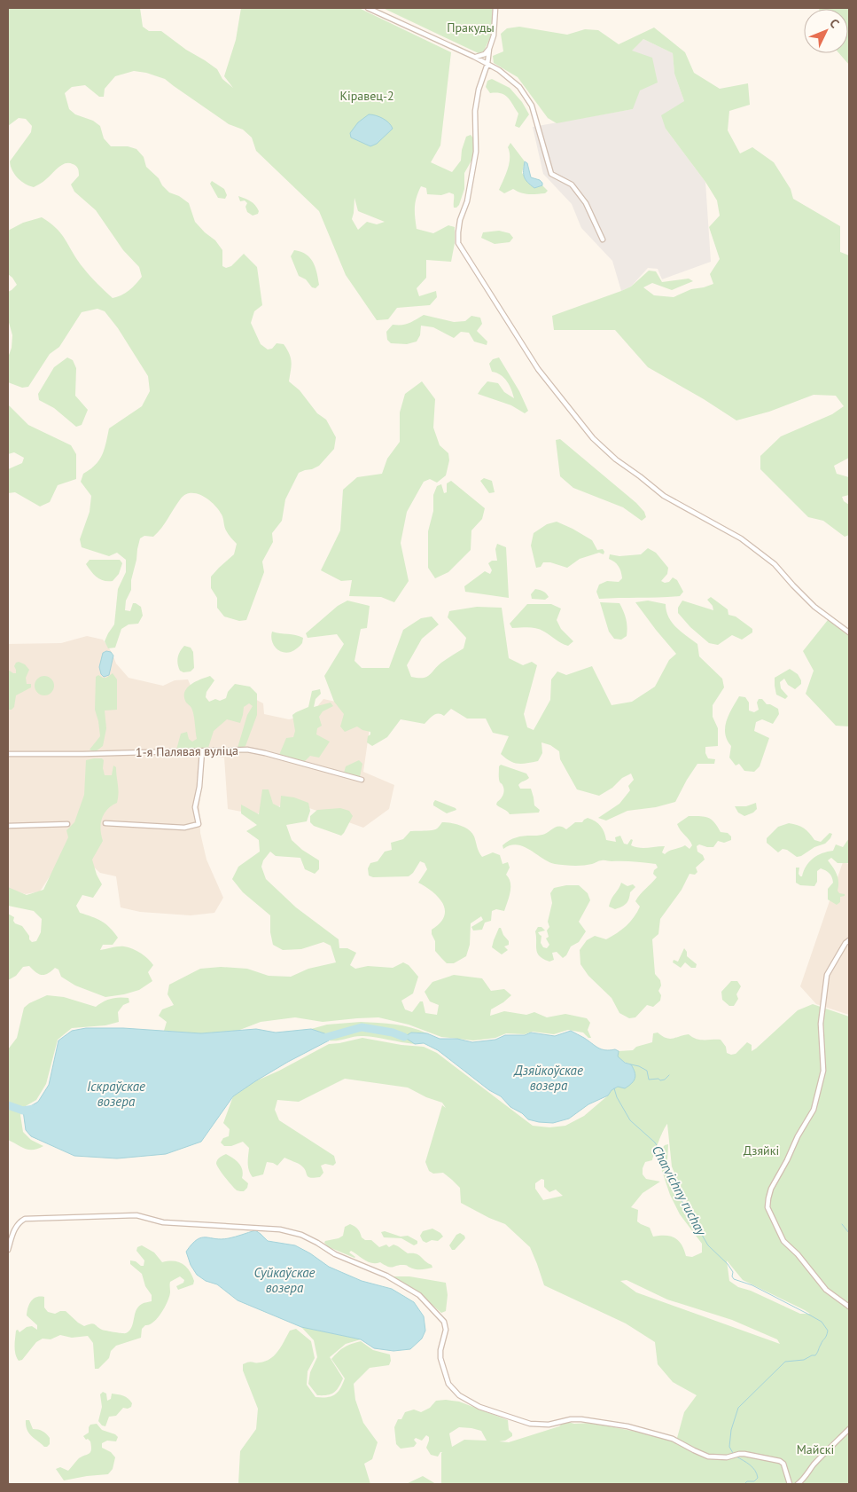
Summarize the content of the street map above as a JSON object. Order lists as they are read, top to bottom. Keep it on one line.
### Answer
{"streets":{"street":["1-я Палявая вуліца"]},"water":["Дзяйкоўскае возера","Іскраўскае возера","Charvichny ruchay","Суйкаўскае возера"],"parks":["Пракуды","Кіравец-2","Дзяйкі","Майскі"],"north":"top right"}
